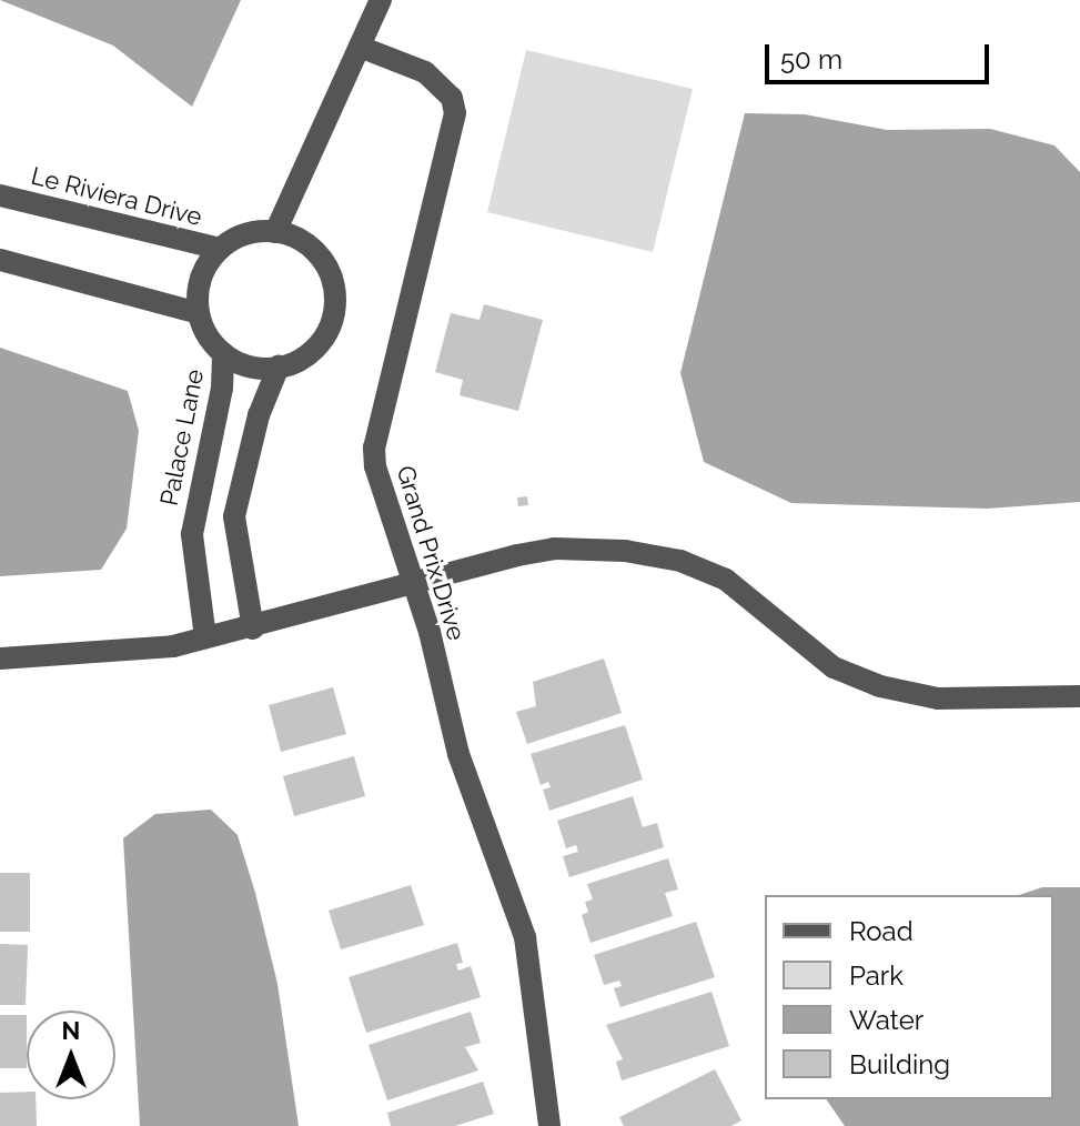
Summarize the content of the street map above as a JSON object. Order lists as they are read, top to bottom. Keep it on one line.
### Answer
{"streets":{"street":["Le Riviera Drive","Palace Lane","Grand Prix Drive"]},"crossings":[["Le Riviera Drive","Palace Lane"]],"legend":["Road","Park","Water","Building"],"scale_bar":"50 m","north":"top"}
